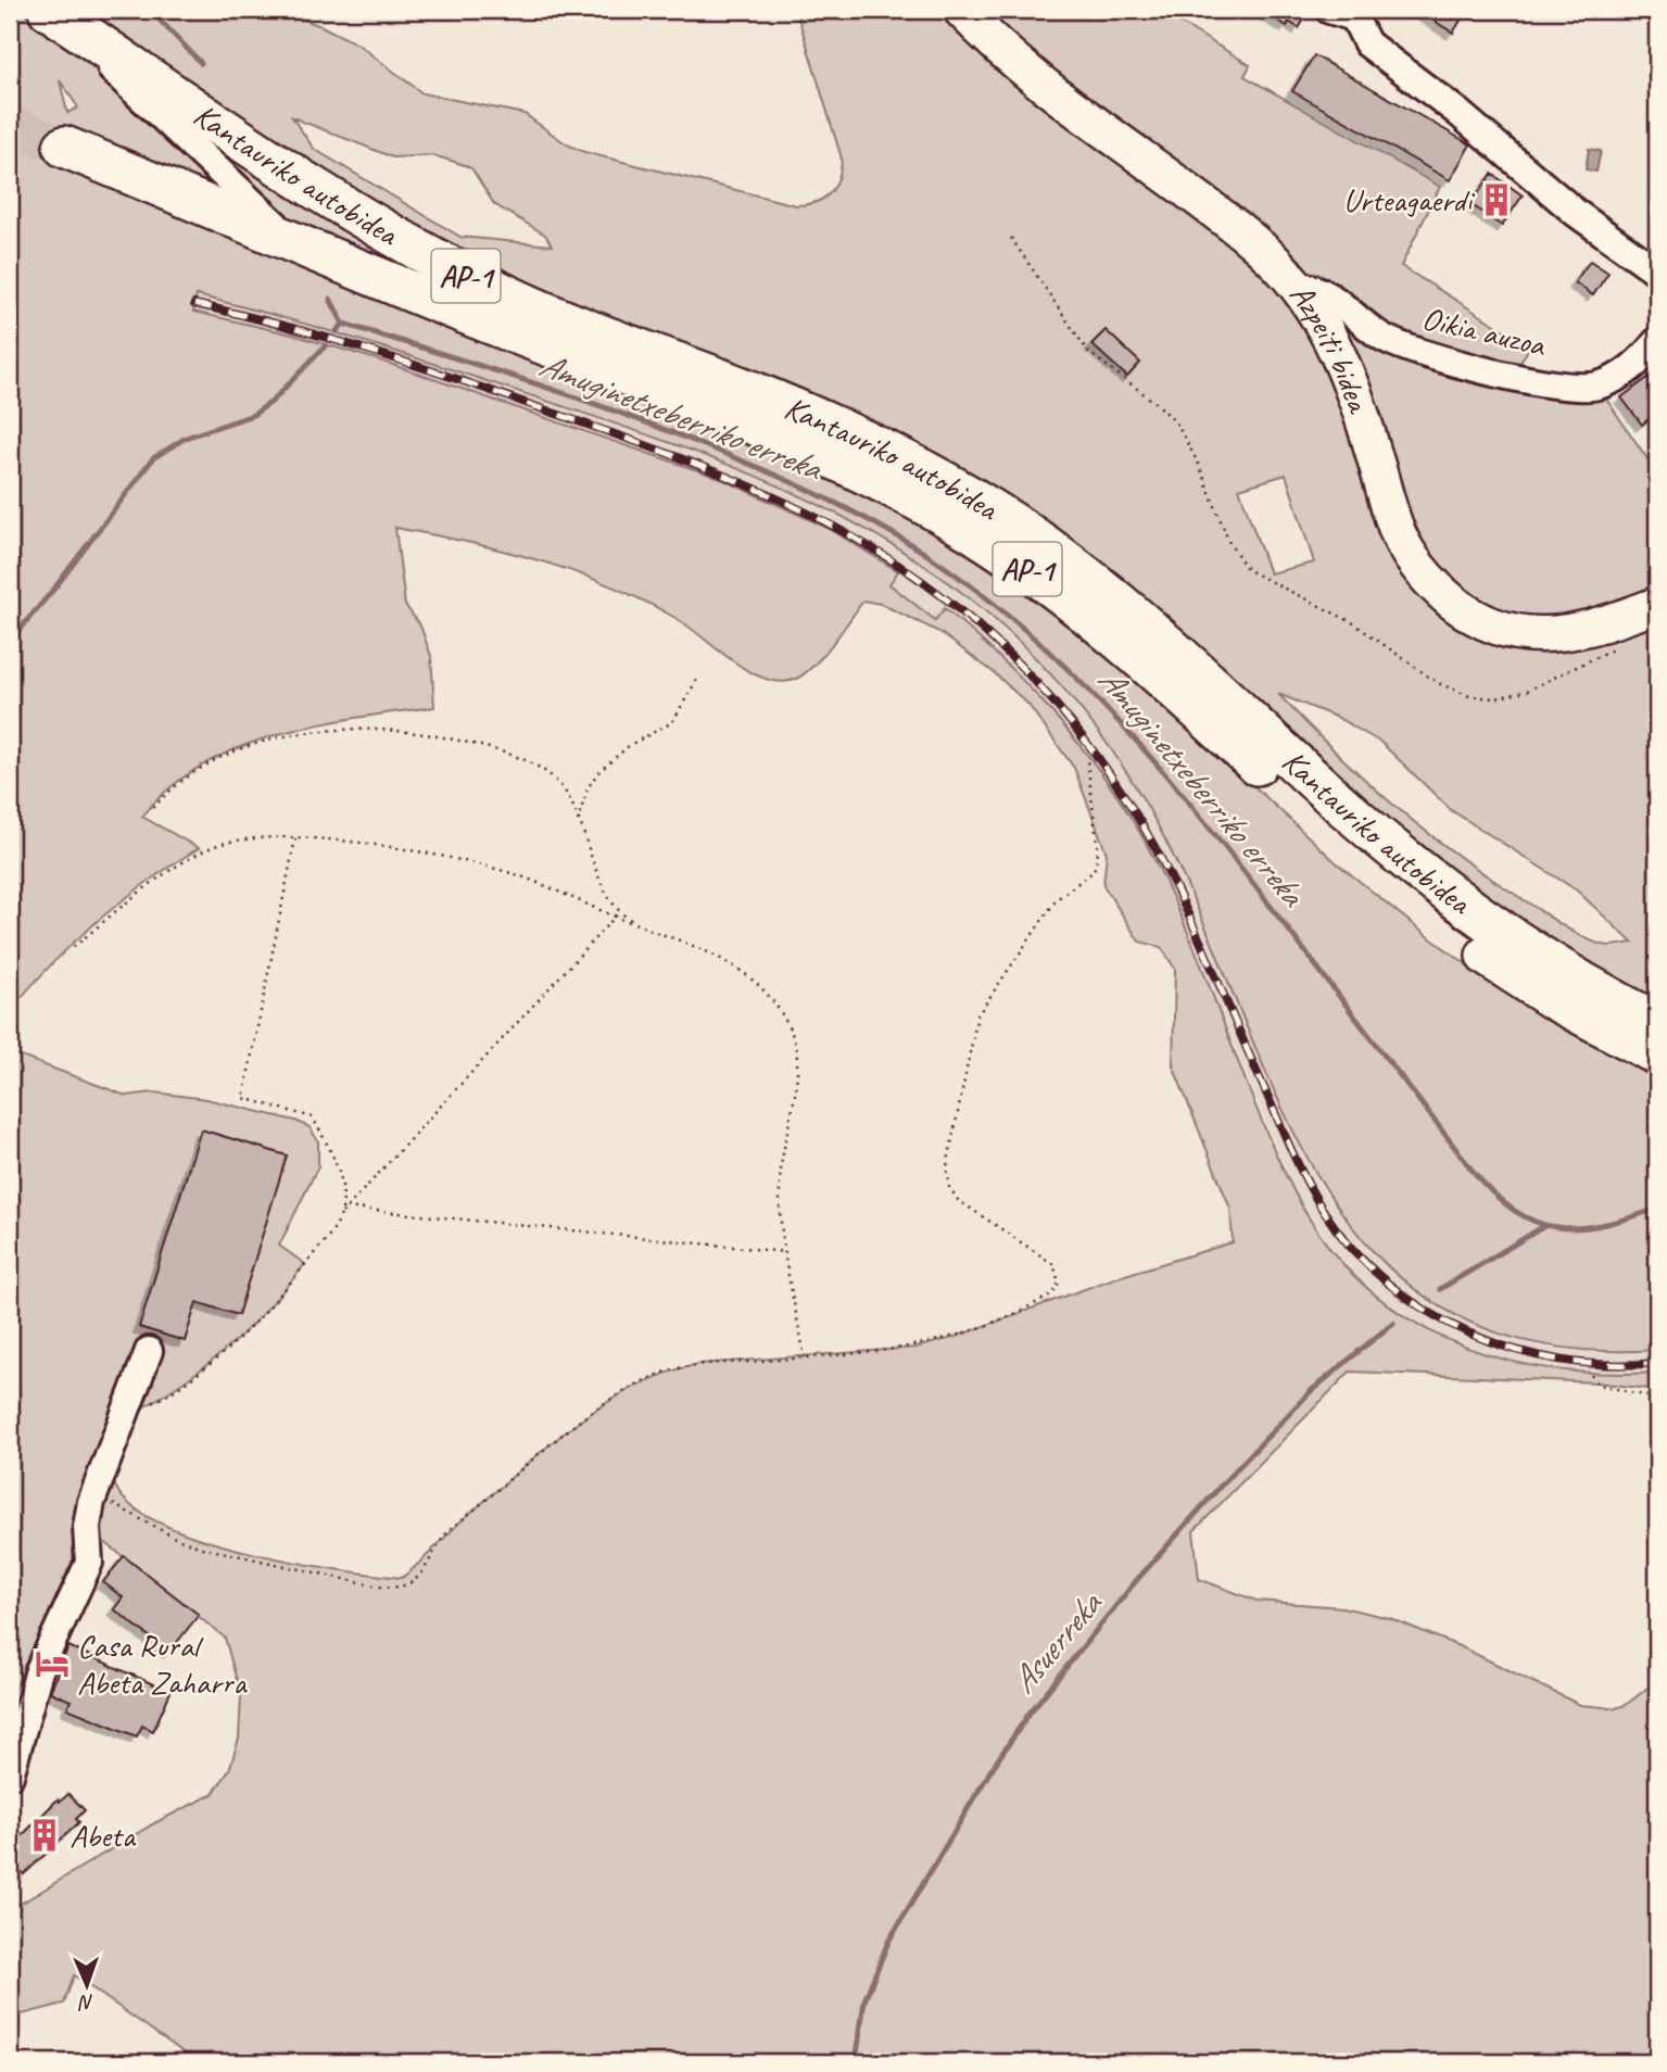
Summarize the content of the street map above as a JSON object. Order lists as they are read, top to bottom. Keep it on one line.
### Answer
{"streets":{"highway":["Kantauriko autobidea","AP-1"],"main road":["Azpeiti bidea"],"street":["Oikia auzoa"]},"crossings":[["Oikia auzoa","Azpeiti bidea"]],"water":["Amuginetxeberriko erreka","Asuerreka"],"places":{"building":["Urteagaerdi","Abeta"],"hotel":["Casa Rural Abeta Zaharra"]},"north":"bottom"}
